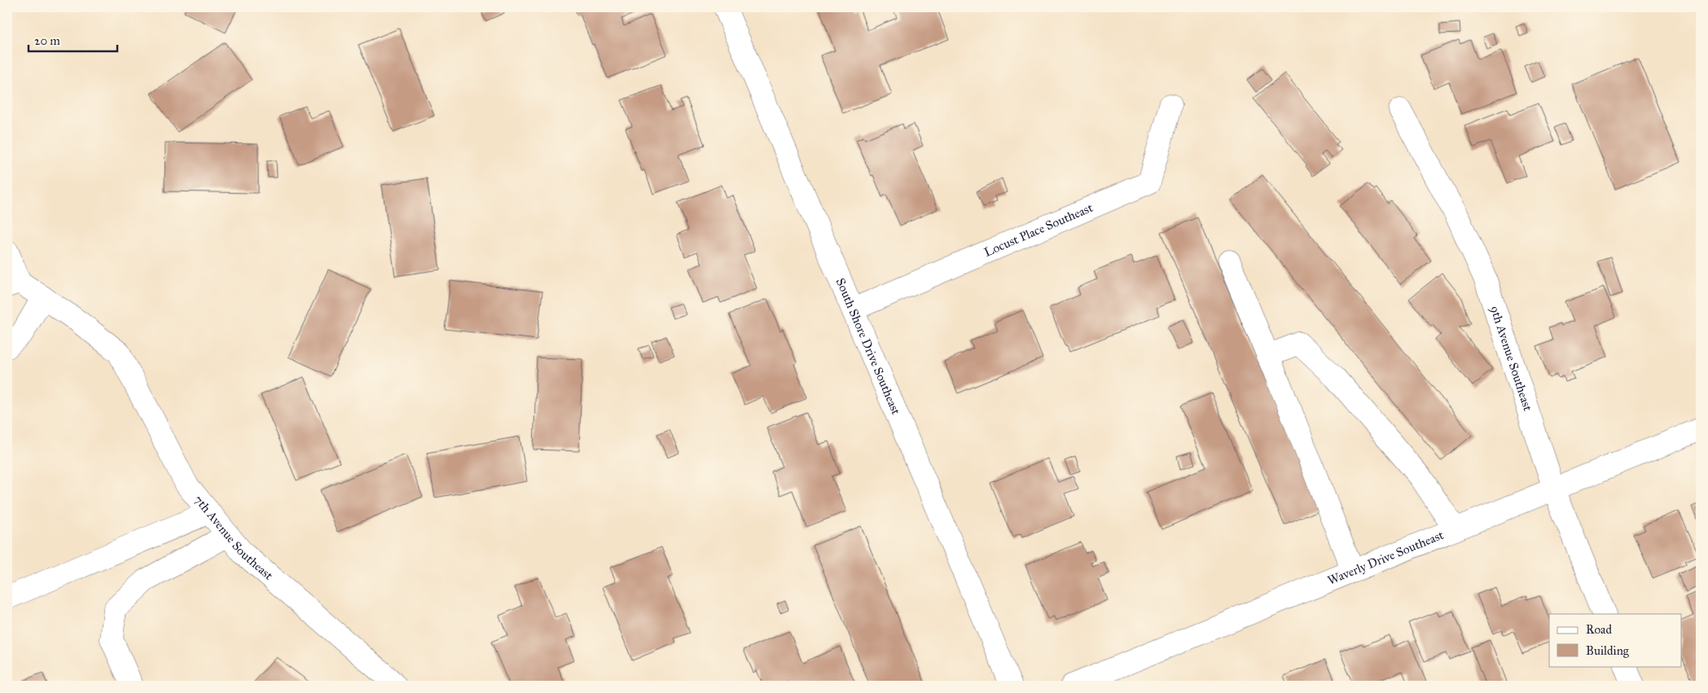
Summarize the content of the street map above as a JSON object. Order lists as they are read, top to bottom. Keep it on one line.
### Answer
{"streets":{"street":["Locust Place Southeast","South Shore Drive Southeast","9th Avenue Southeast","7th Avenue Southeast","Waverly Drive Southeast"]},"crossings":[["Locust Place Southeast","South Shore Drive Southeast"],["9th Avenue Southeast","Waverly Drive Southeast"]],"legend":["Road","Building"],"scale_bar":"20 m"}
